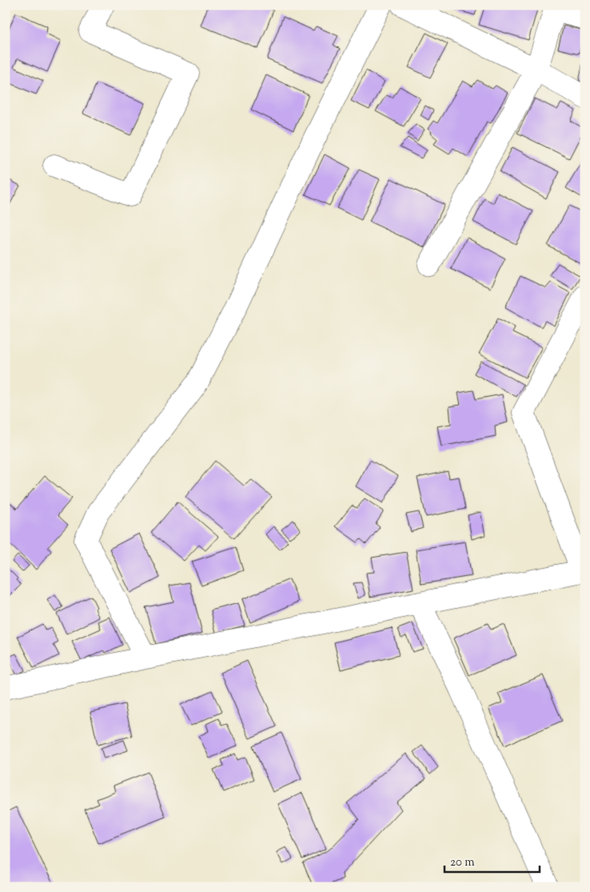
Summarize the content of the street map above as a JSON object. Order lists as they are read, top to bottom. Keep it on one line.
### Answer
{"scale_bar":"20 m"}
